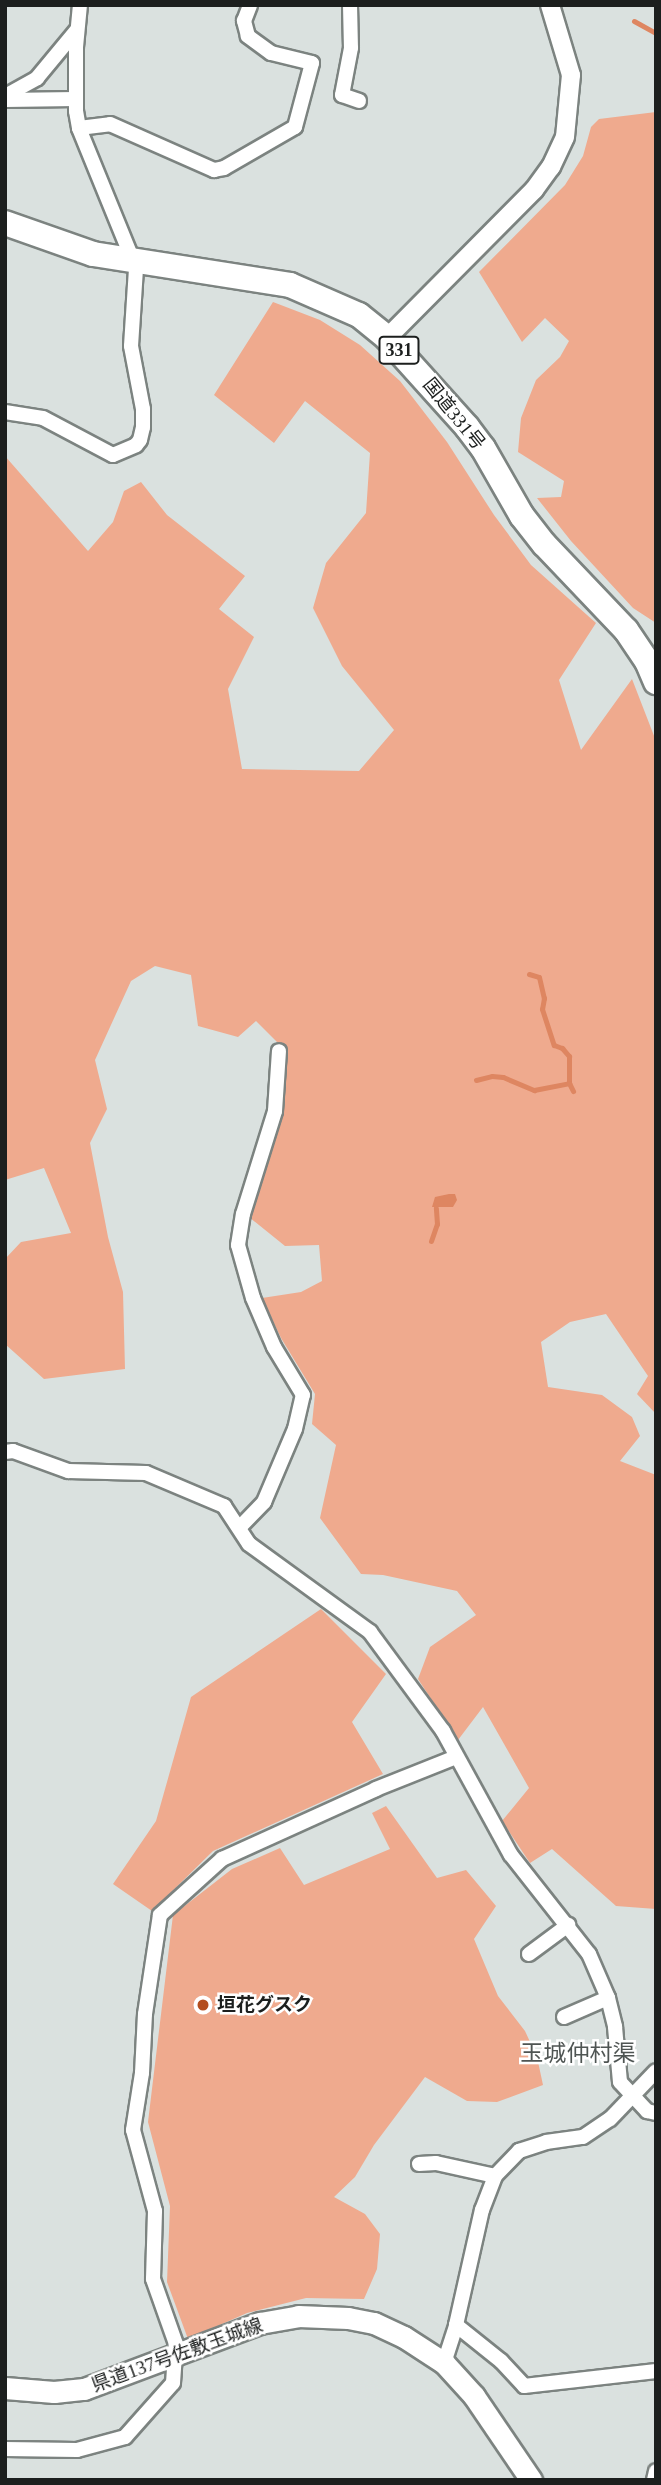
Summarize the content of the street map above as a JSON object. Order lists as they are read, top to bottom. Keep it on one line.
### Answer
{"streets":{"highway":["331","国道331号"],"main road":["県道137号佐敷玉城線"]},"districts":["玉城仲村渠"],"places":["垣花グスク"]}
